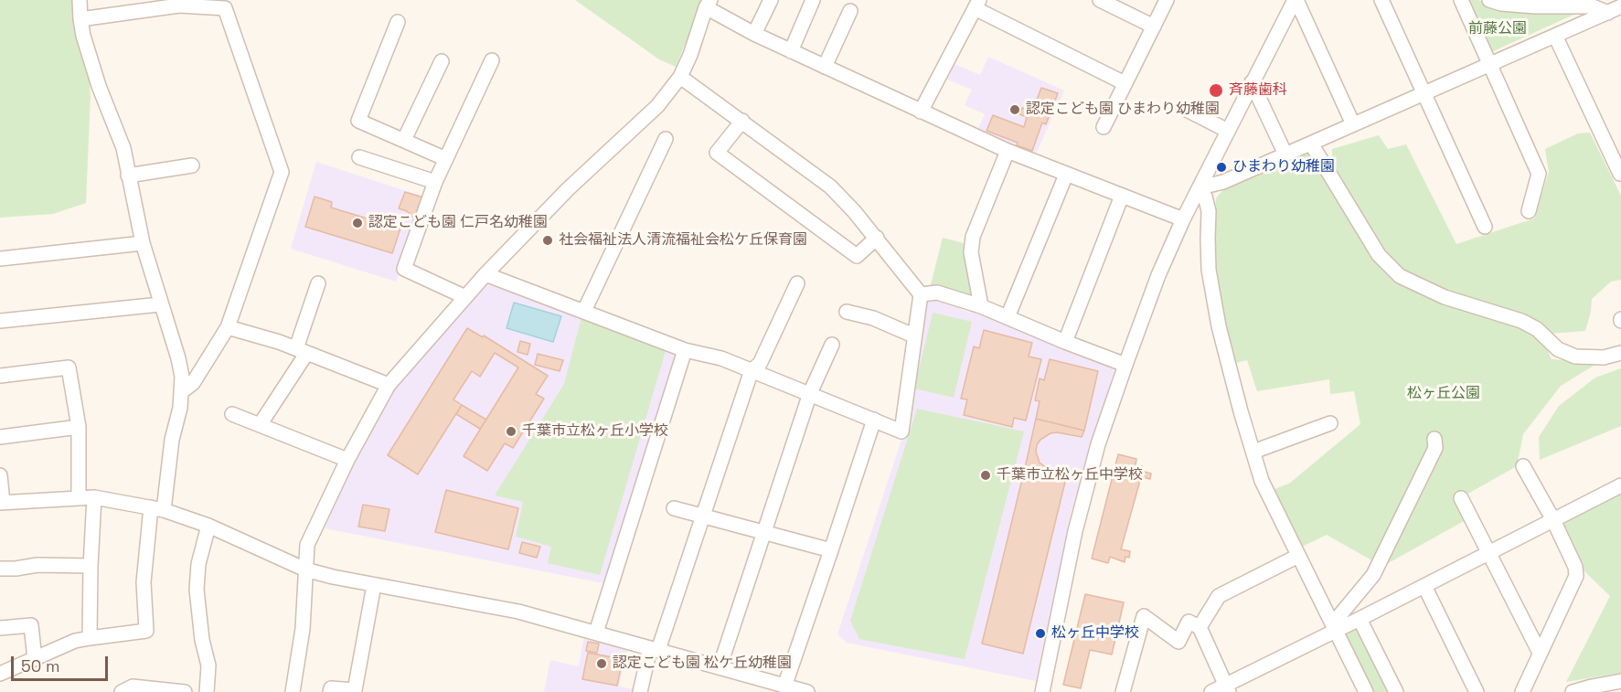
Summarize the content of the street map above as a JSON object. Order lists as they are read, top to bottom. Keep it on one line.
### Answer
{"parks":["前藤公園","松ヶ丘公園"],"places":["斉藤歯科","認定こども園 ひまわり幼稚園","ひまわり幼稚園","認定こども園 仁戸名幼稚園","社会福祉法人清流福祉会松ケ丘保育園","千葉市立松ヶ丘小学校","千葉市立松ヶ丘中学校","松ヶ丘中学校","認定こども園 松ケ丘幼稚園"],"scale_bar":"50 m"}
